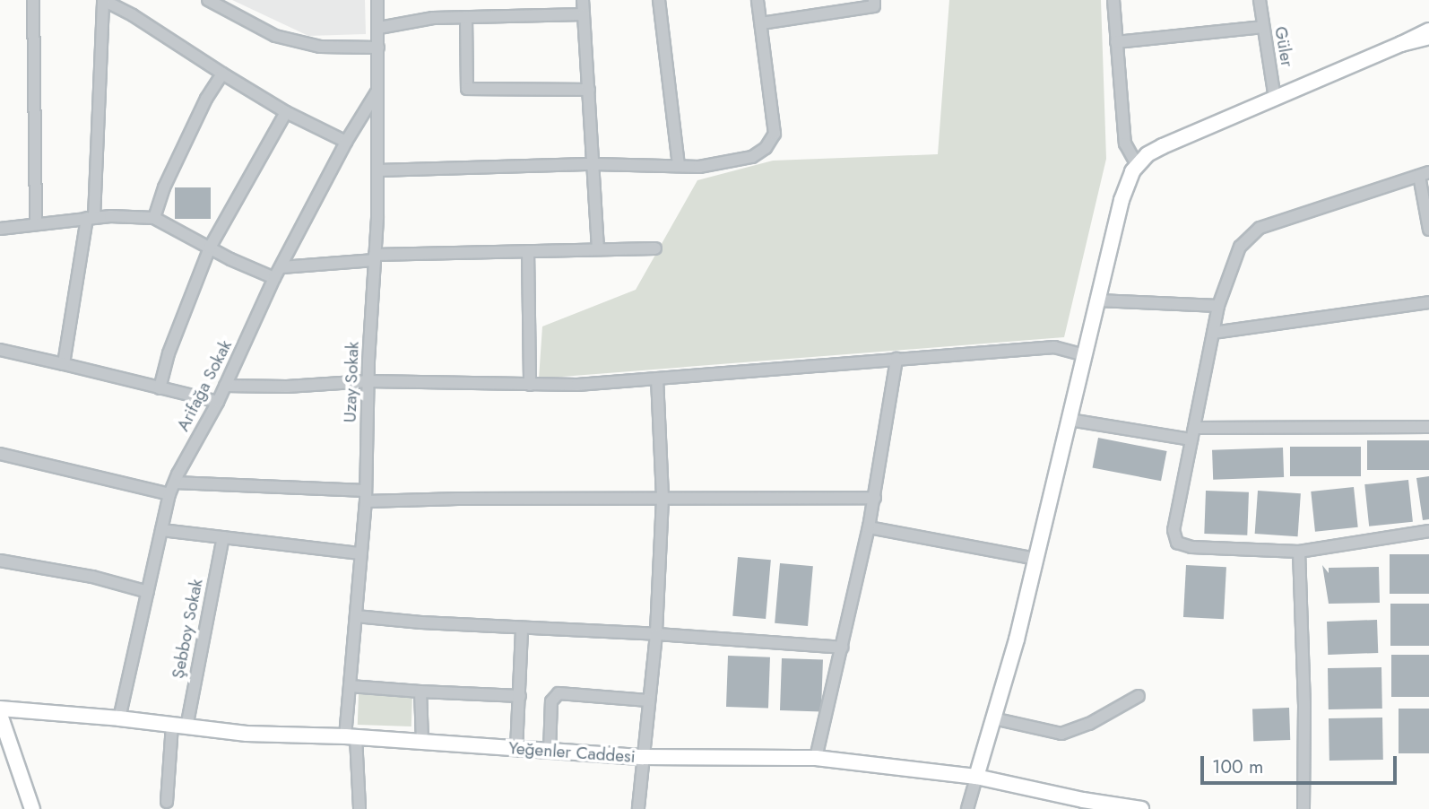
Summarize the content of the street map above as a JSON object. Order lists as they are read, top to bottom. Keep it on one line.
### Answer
{"streets":{"street":["Güler","Uzay Sokak","Arifağa Sokak","Şebboy Sokak","Yeğenler Caddesi"]},"crossings":[["Uzay Sokak","Arifağa Sokak"],["Uzay Sokak","Yeğenler Caddesi"],["Arifağa Sokak","Yeğenler Caddesi"],["Şebboy Sokak","Yeğenler Caddesi"]],"scale_bar":"100 m"}
